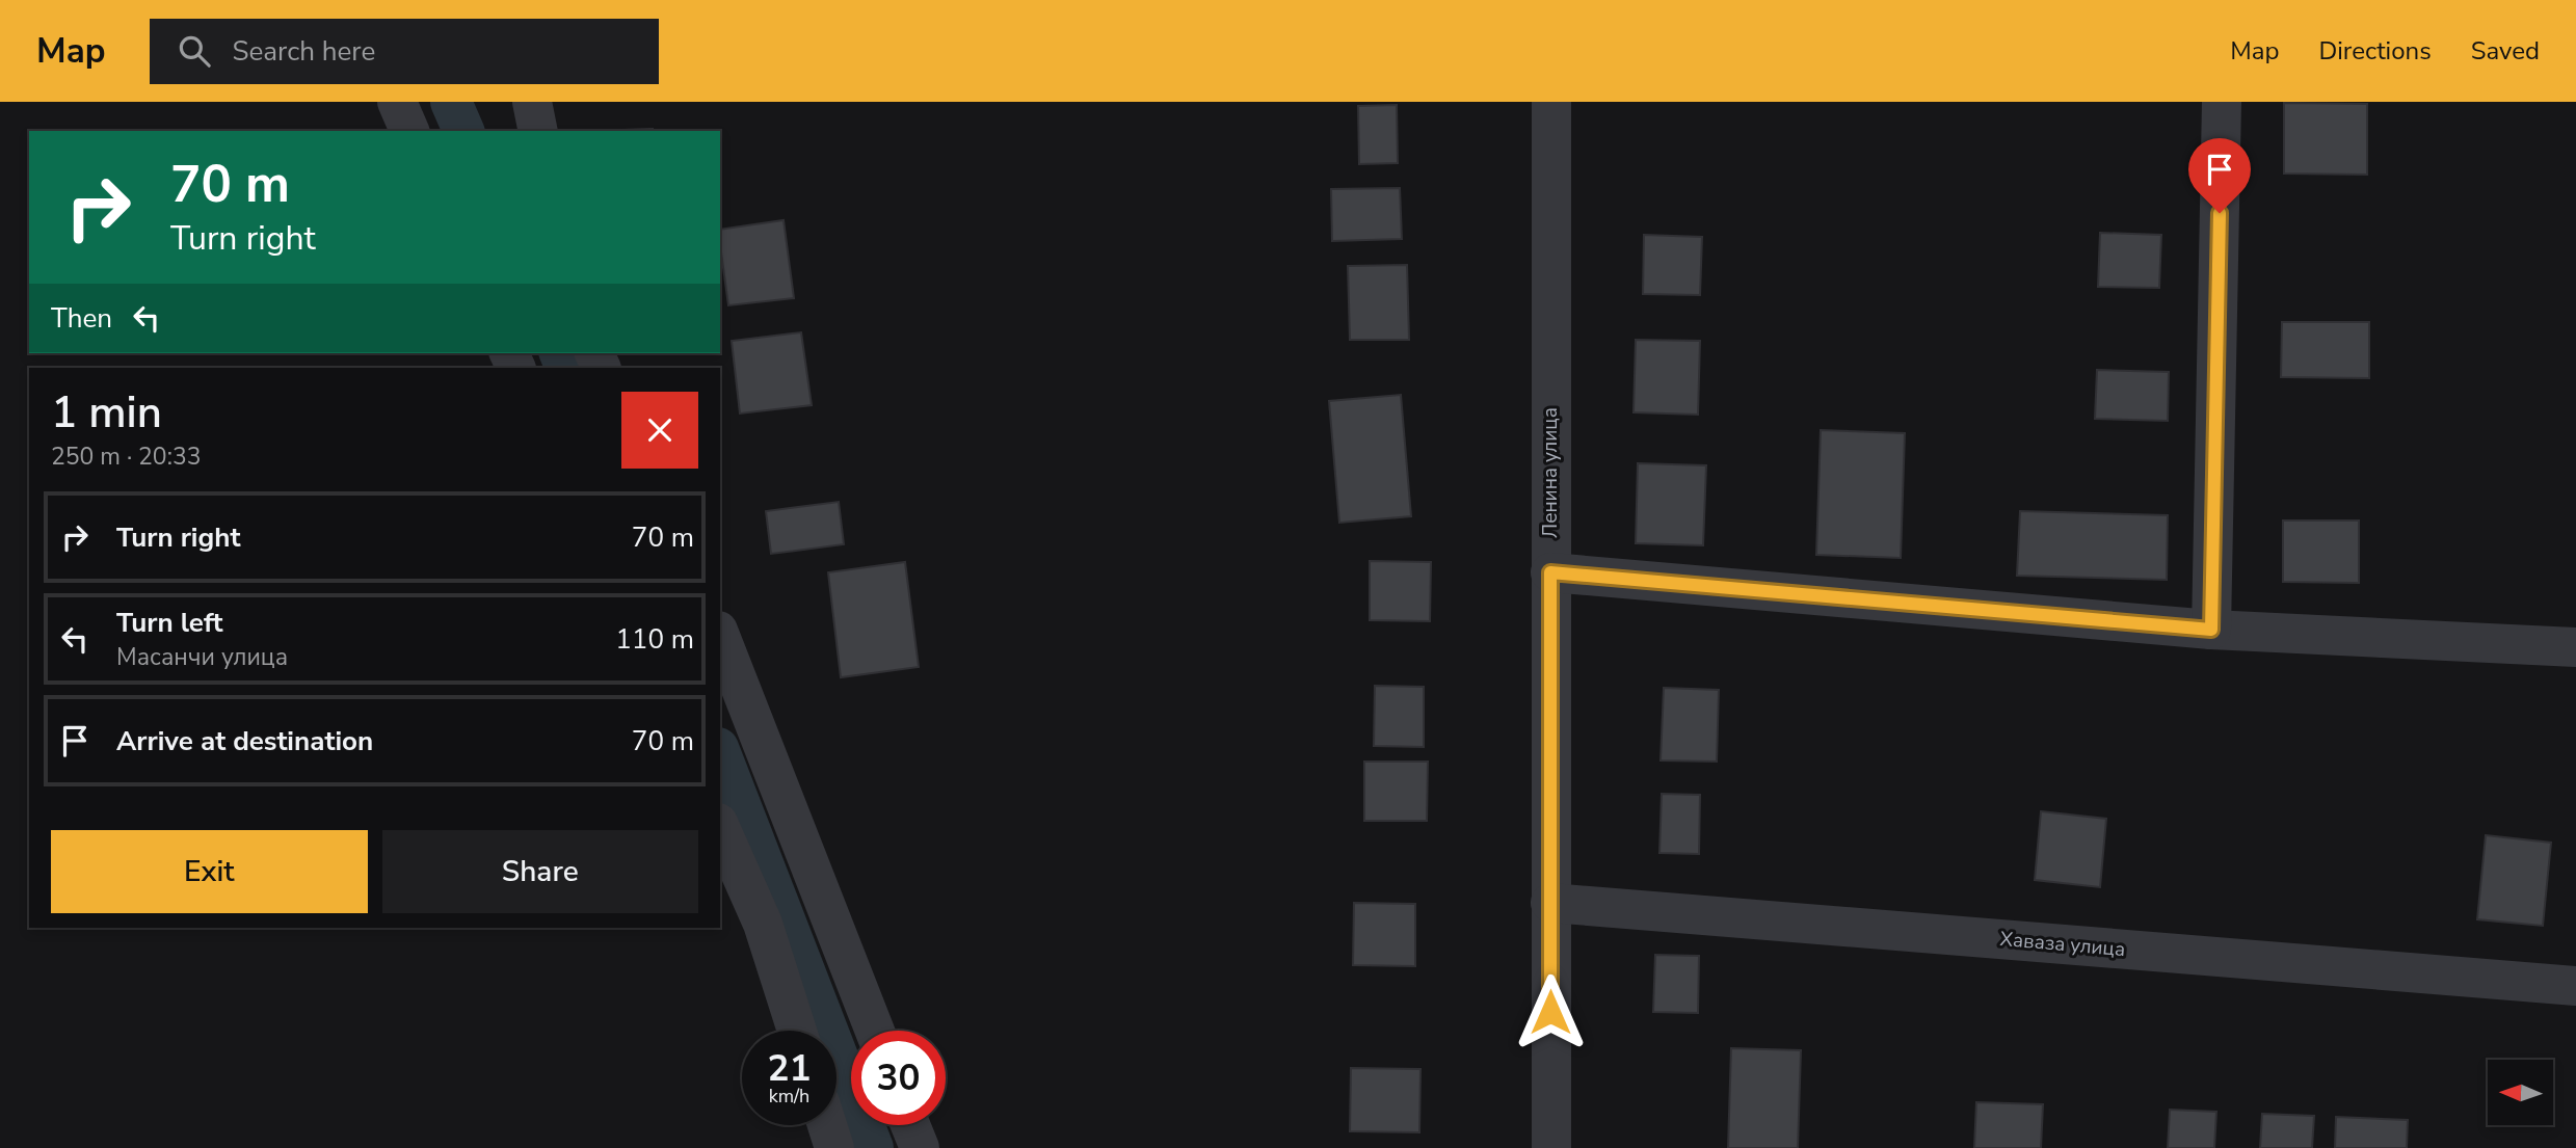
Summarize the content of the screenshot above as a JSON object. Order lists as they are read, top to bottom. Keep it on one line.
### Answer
{"streets":{"street":["Ленина улица","Хаваза улица"]},"crossings":[["Ленина улица","Хаваза улица"]],"north":"left","page":{"header":"Map","search":"Search here","nav":["Map","Directions","Saved"],"turn":["70 m","Turn right"],"then":"Then","heading":["1 min","250 m · 20:33"],"list":[{"name":"Turn right","value":"70 m"},{"name":"Turn left","note":"Масанчи улица","value":"110 m"},{"name":"Arrive at destination","value":"70 m"}],"buttons":["Exit","Share"],"speed":"21 km/h","limit":"30"}}
